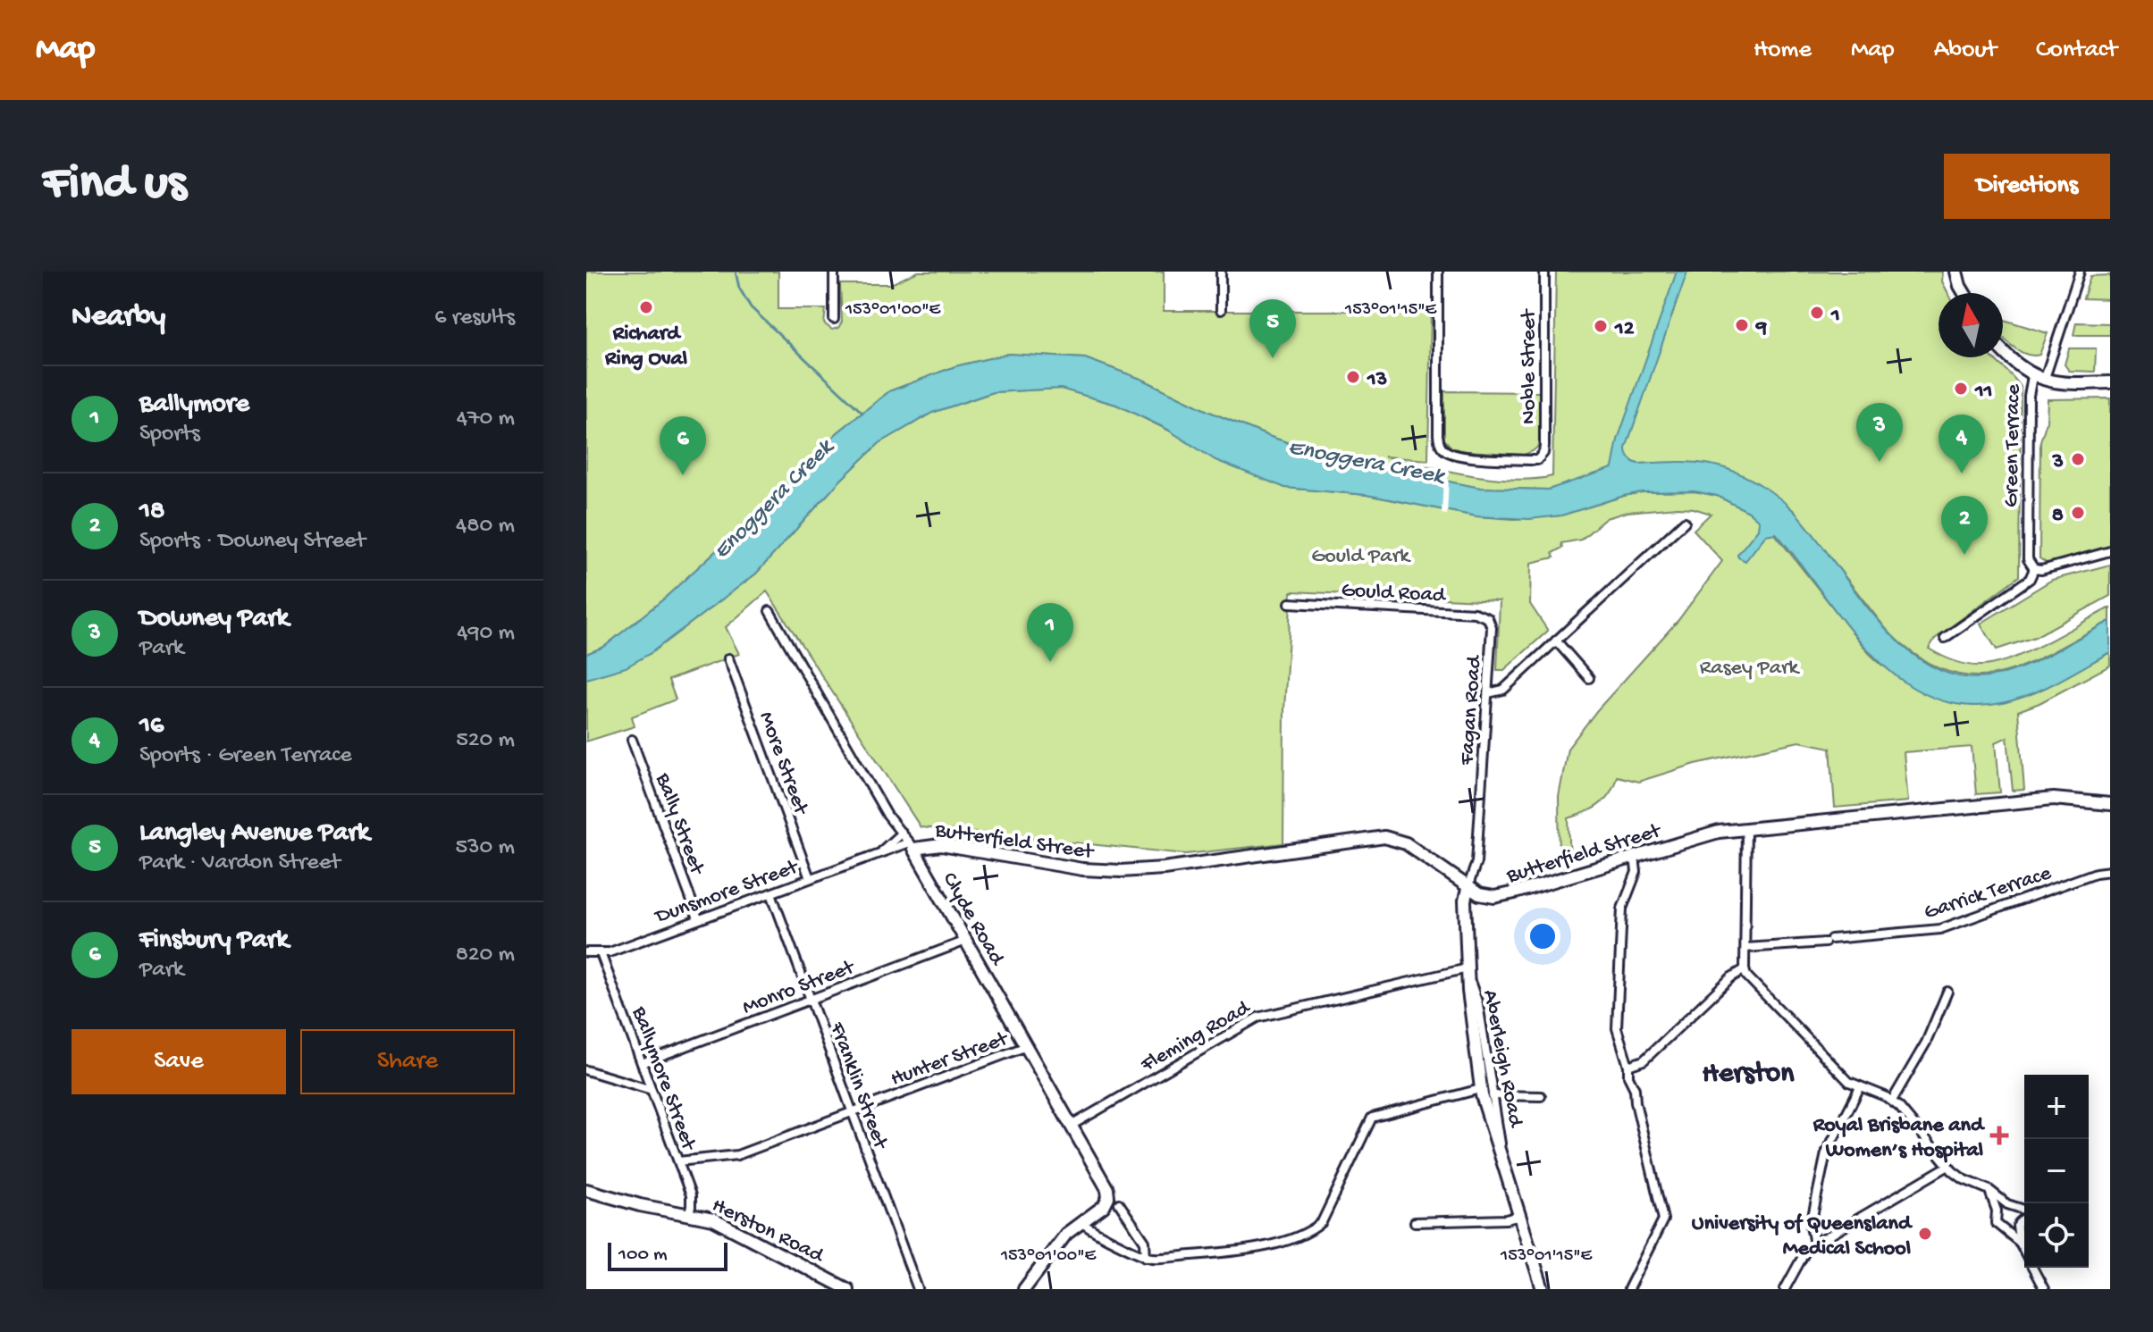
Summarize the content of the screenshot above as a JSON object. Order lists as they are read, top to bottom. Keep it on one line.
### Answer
{"streets":{"street":["Noble Street","Green Terrace","Gould Road","Fagan Road","More Street","Bally Street","Butterfield Street","Dunsmore Street","Garrick Terrace","Clyde Road","Monro Street","Fleming Road","Hunter Street","Aberleigh Road","Ballymore Street","Franklin Street","Herston Road"]},"crossings":[["Gould Road","Fagan Road"],["Fagan Road","Butterfield Street"],["Fagan Road","Aberleigh Road"],["More Street","Dunsmore Street"],["Bally Street","Dunsmore Street"],["Butterfield Street","Dunsmore Street"],["Butterfield Street","Clyde Road"],["Butterfield Street","Aberleigh Road"],["Dunsmore Street","Clyde Road"],["Dunsmore Street","Ballymore Street"],["Dunsmore Street","Franklin Street"],["Clyde Road","Monro Street"],["Clyde Road","Fleming Road"],["Clyde Road","Hunter Street"],["Monro Street","Ballymore Street"],["Monro Street","Franklin Street"],["Fleming Road","Aberleigh Road"],["Hunter Street","Ballymore Street"],["Hunter Street","Franklin Street"],["Ballymore Street","Herston Road"]],"districts":["Herston"],"water":["Enoggera Creek"],"parks":["Gould Park","Rasey Park"],"places":{"other":["Richard Ring Oval","1","9","12","13","11","3","8","University of Queensland Medical School"],"health":["Royal Brisbane and Women’s Hospital"]},"scale_bar":"100 m","north":"top","page":{"header":"Map","nav":["Home","Map","About","Contact"],"buttons":["Directions",["Save","Share"]],"title":"Find us","heading":["Nearby","6 results"],"pins":["5","3","4","6","2","1"],"list":[{"mark":"1","name":"Ballymore","note":"Sports","value":"470 m"},{"mark":"2","name":"18","note":"Sports · Downey Street","value":"480 m"},{"mark":"3","name":"Downey Park","note":"Park","value":"490 m"},{"mark":"4","name":"16","note":"Sports · Green Terrace","value":"520 m"},{"mark":"5","name":"Langley Avenue Park","note":"Park · Vardon Street","value":"530 m"},{"mark":"6","name":"Finsbury Park","note":"Park","value":"820 m"}],"map_buttons":["+","−"],"scale":"100 m"},"coordinates":["153°01'00\"E","153°01'15\"E"]}
